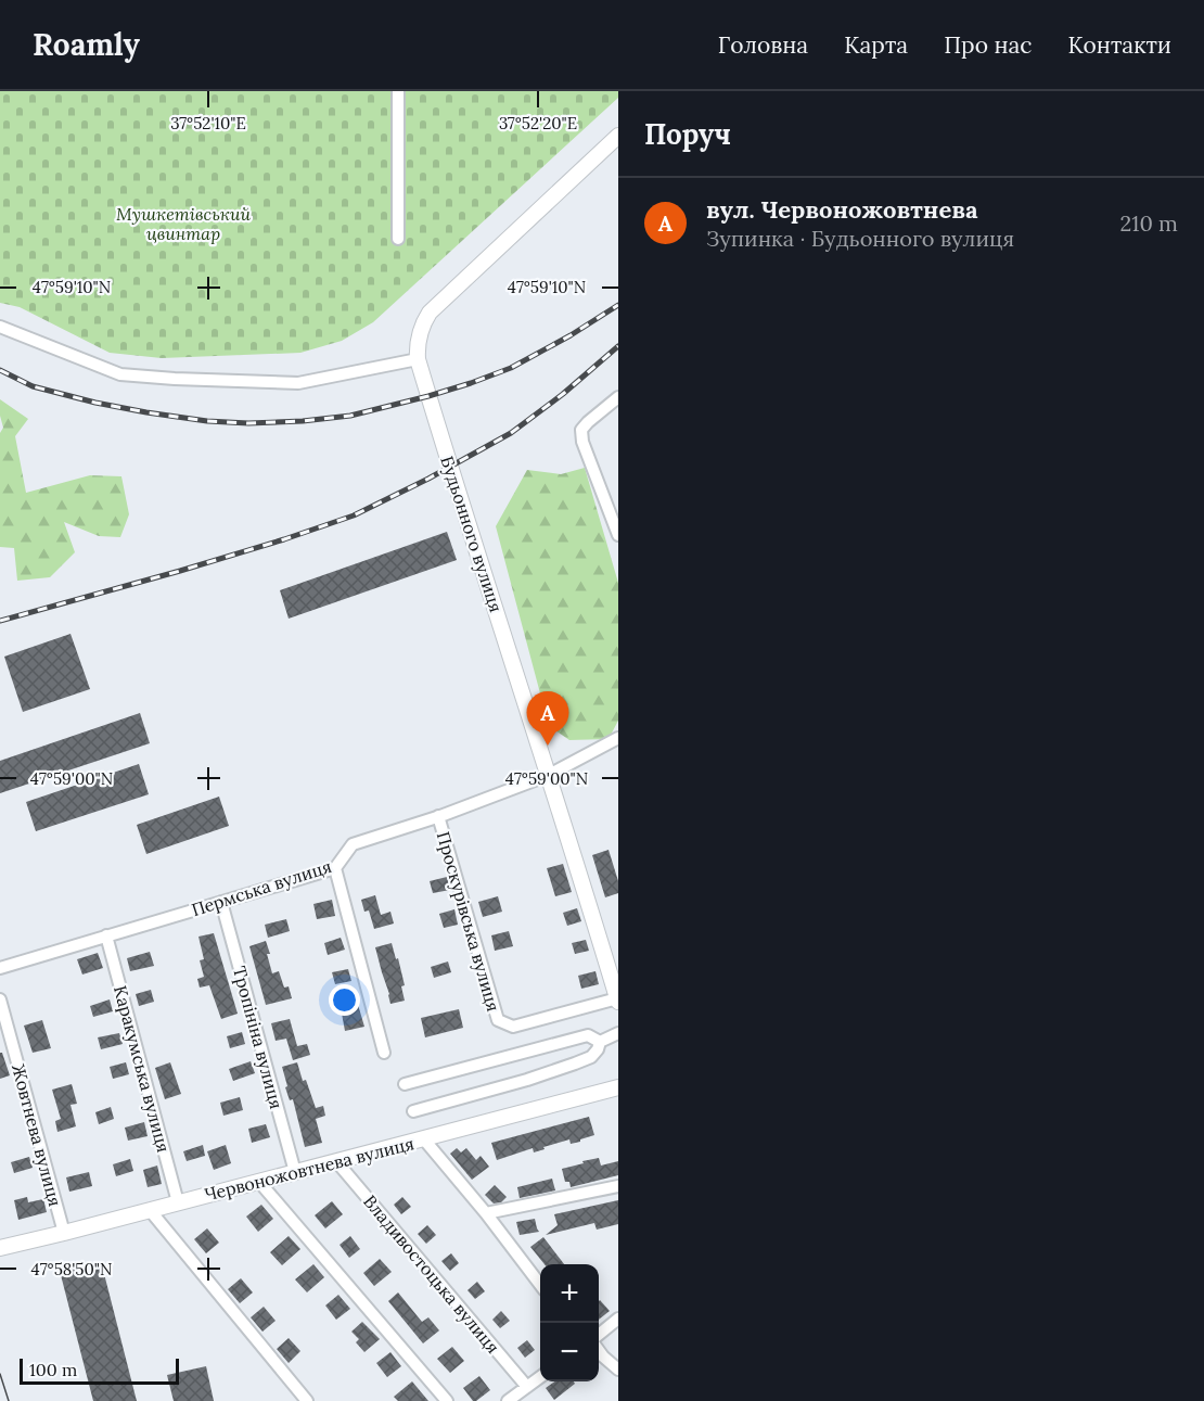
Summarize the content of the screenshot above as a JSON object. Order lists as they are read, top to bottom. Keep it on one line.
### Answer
{"streets":{"main road":["Будьонного вулиця","Червоножовтнева вулиця"],"street":["Пермська вулиця","Проскурівська вулиця","Тропініна вулиця","Каракумська вулиця","Жовтнева вулиця","Владивостоцька вулиця"]},"crossings":[["Будьонного вулиця","Пермська вулиця"],["Будьонного вулиця","Проскурівська вулиця"],["Пермська вулиця","Проскурівська вулиця"],["Пермська вулиця","Тропініна вулиця"],["Пермська вулиця","Каракумська вулиця"],["Тропініна вулиця","Червоножовтнева вулиця"],["Каракумська вулиця","Червоножовтнева вулиця"],["Жовтнева вулиця","Червоножовтнева вулиця"],["Червоножовтнева вулиця","Владивостоцька вулиця"]],"parks":["Мушкетівський цвинтар"],"scale_bar":"100 m","page":{"header":"Roamly","nav":["Головна","Карта","Про нас","Контакти"],"heading":"Поруч","list":[{"mark":"A","name":"вул. Червоножовтнева","note":"Зупинка · Будьонного вулиця","value":"210 m"}],"pins":"A","map_buttons":["+","−"],"scale":"100 m"},"coordinates":["37°52'10\"E","37°52'20\"E","47°59'10\"N","47°59'00\"N","47°58'50\"N"]}
